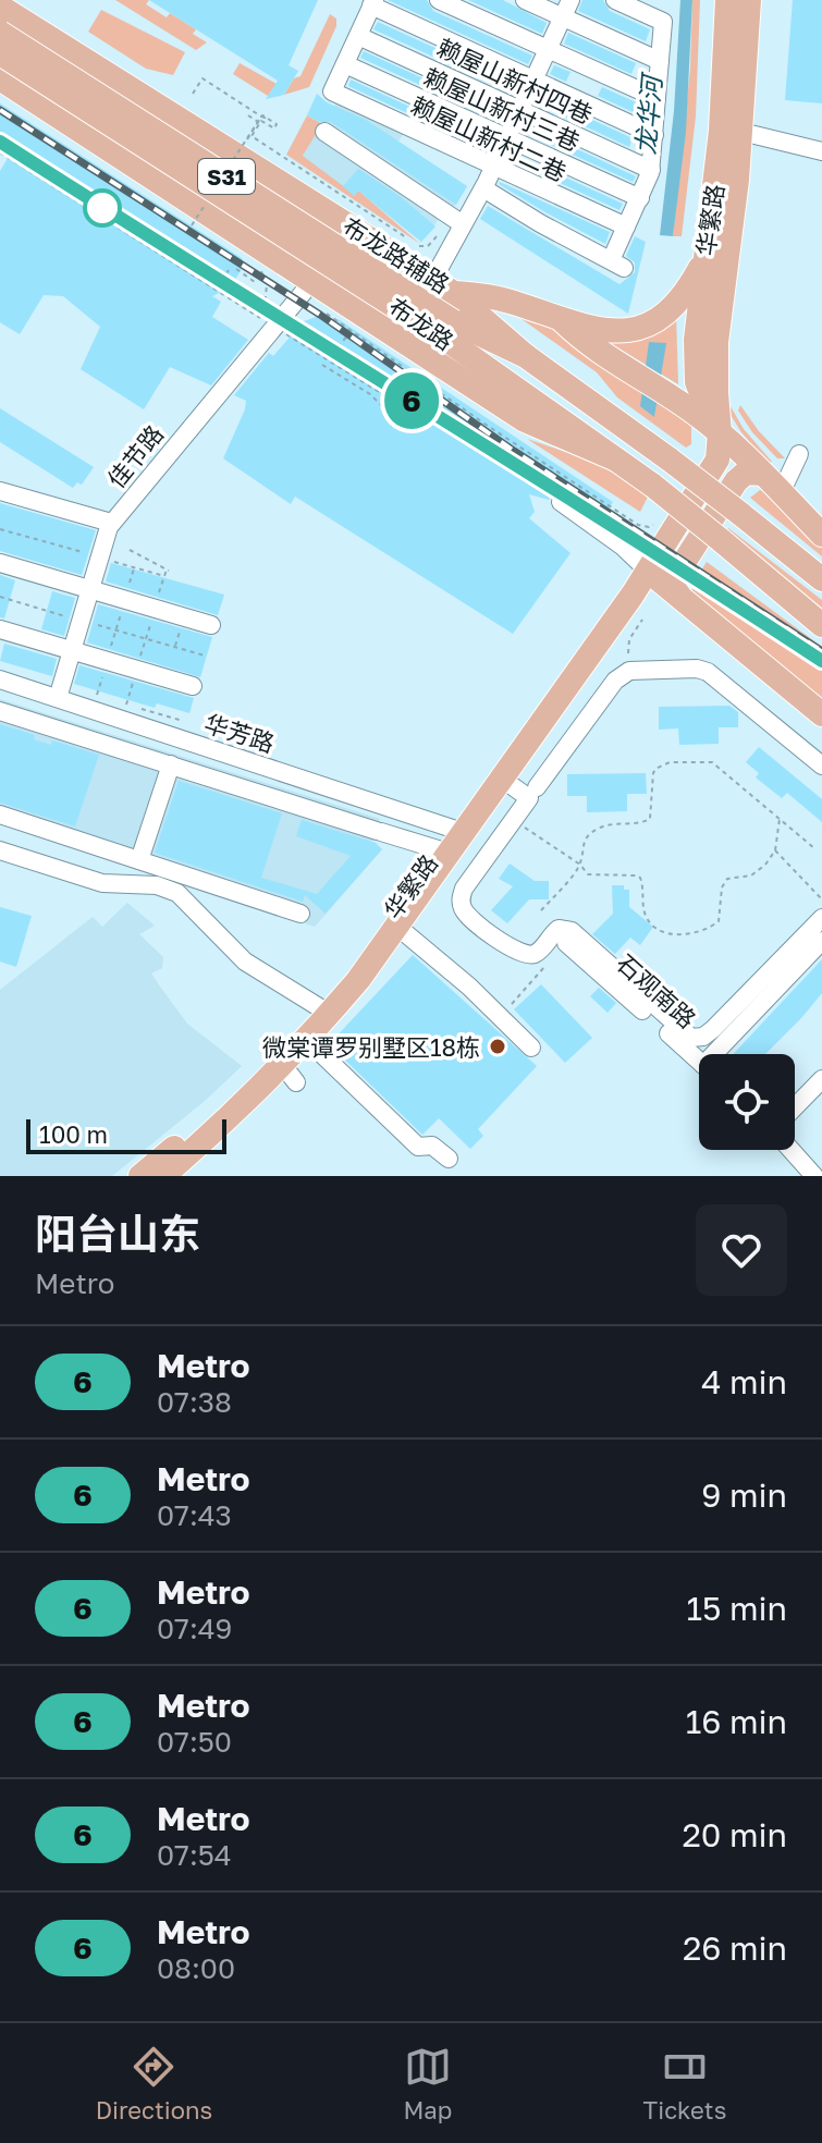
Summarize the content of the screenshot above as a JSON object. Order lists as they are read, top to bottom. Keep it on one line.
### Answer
{"streets":{"main road":["S31","华繁路","布龙路辅路","布龙路"],"street":["赖屋山新村四巷","赖屋山新村三巷","赖屋山新村二巷","佳节路","华芳路","石观南路"]},"crossings":[["赖屋山新村三巷","赖屋山新村二巷"],["华繁路","布龙路辅路"],["华繁路","华芳路"],["佳节路","华芳路"]],"water":["龙华河"],"places":["微棠谭罗别墅区18栋"],"lines":["metro line 6"],"scale_bar":"100 m","page":{"on_map":"6","scale":"100 m","heading":["阳台山东","Metro"],"list":[{"mark":"6","name":"Metro","note":"07:38","value":"4 min"},{"mark":"6","name":"Metro","note":"07:43","value":"9 min"},{"mark":"6","name":"Metro","note":"07:49","value":"15 min"},{"mark":"6","name":"Metro","note":"07:50","value":"16 min"},{"mark":"6","name":"Metro","note":"07:54","value":"20 min"},{"mark":"6","name":"Metro","note":"08:00","value":"26 min"}],"tabs":["Directions","Map","Tickets"]}}
